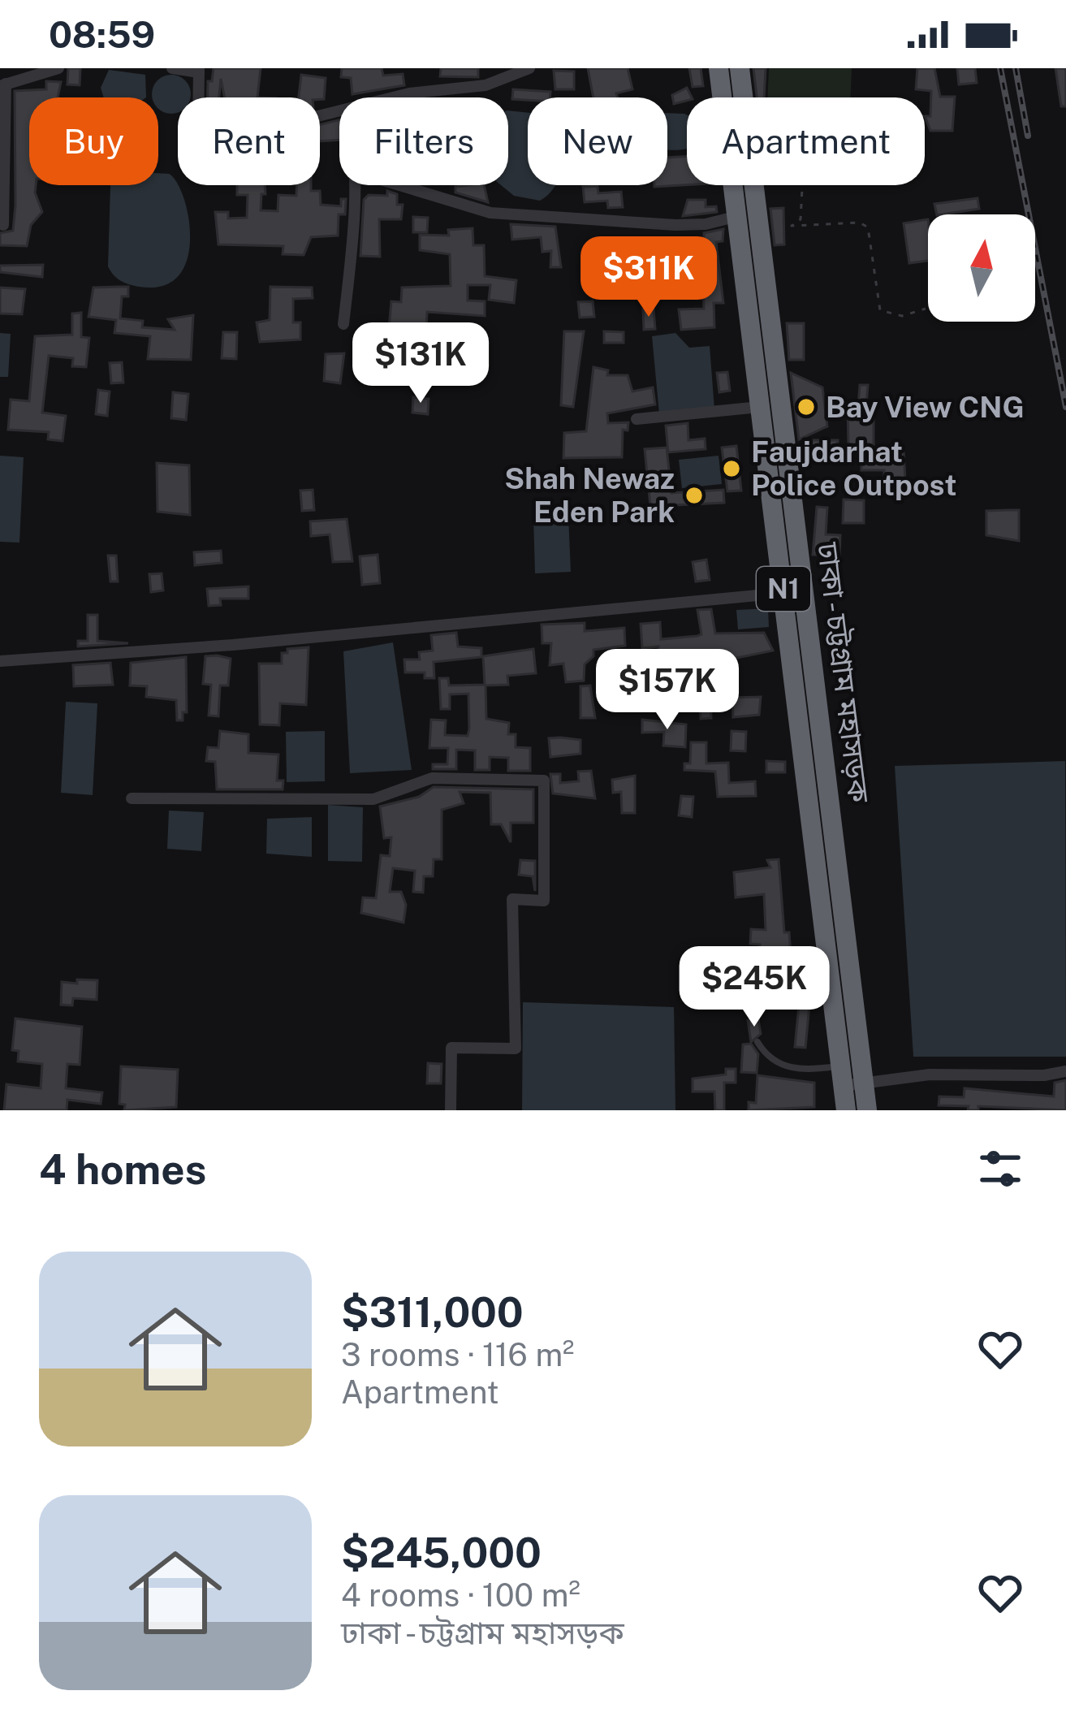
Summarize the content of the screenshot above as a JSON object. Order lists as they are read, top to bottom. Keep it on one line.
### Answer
{"streets":{"highway":["N1","ঢাকা - চট্টগ্রাম মহাসড়ক"]},"places":["Bay View CNG","Faujdarhat Police Outpost","Shah Newaz Eden Park"],"north":"top","page":{"status":"08:59","chip":["Buy","Rent","Filters","New","Apartment"],"price":["$311K","$131K","$157K","$245K"],"heading":"4 homes","list":[{"name":"$311,000","note":"3 rooms · 116 m² · Apartment"},{"name":"$245,000","note":"4 rooms · 100 m² · ঢাকা - চট্টগ্রাম মহাসড়ক"}]}}
